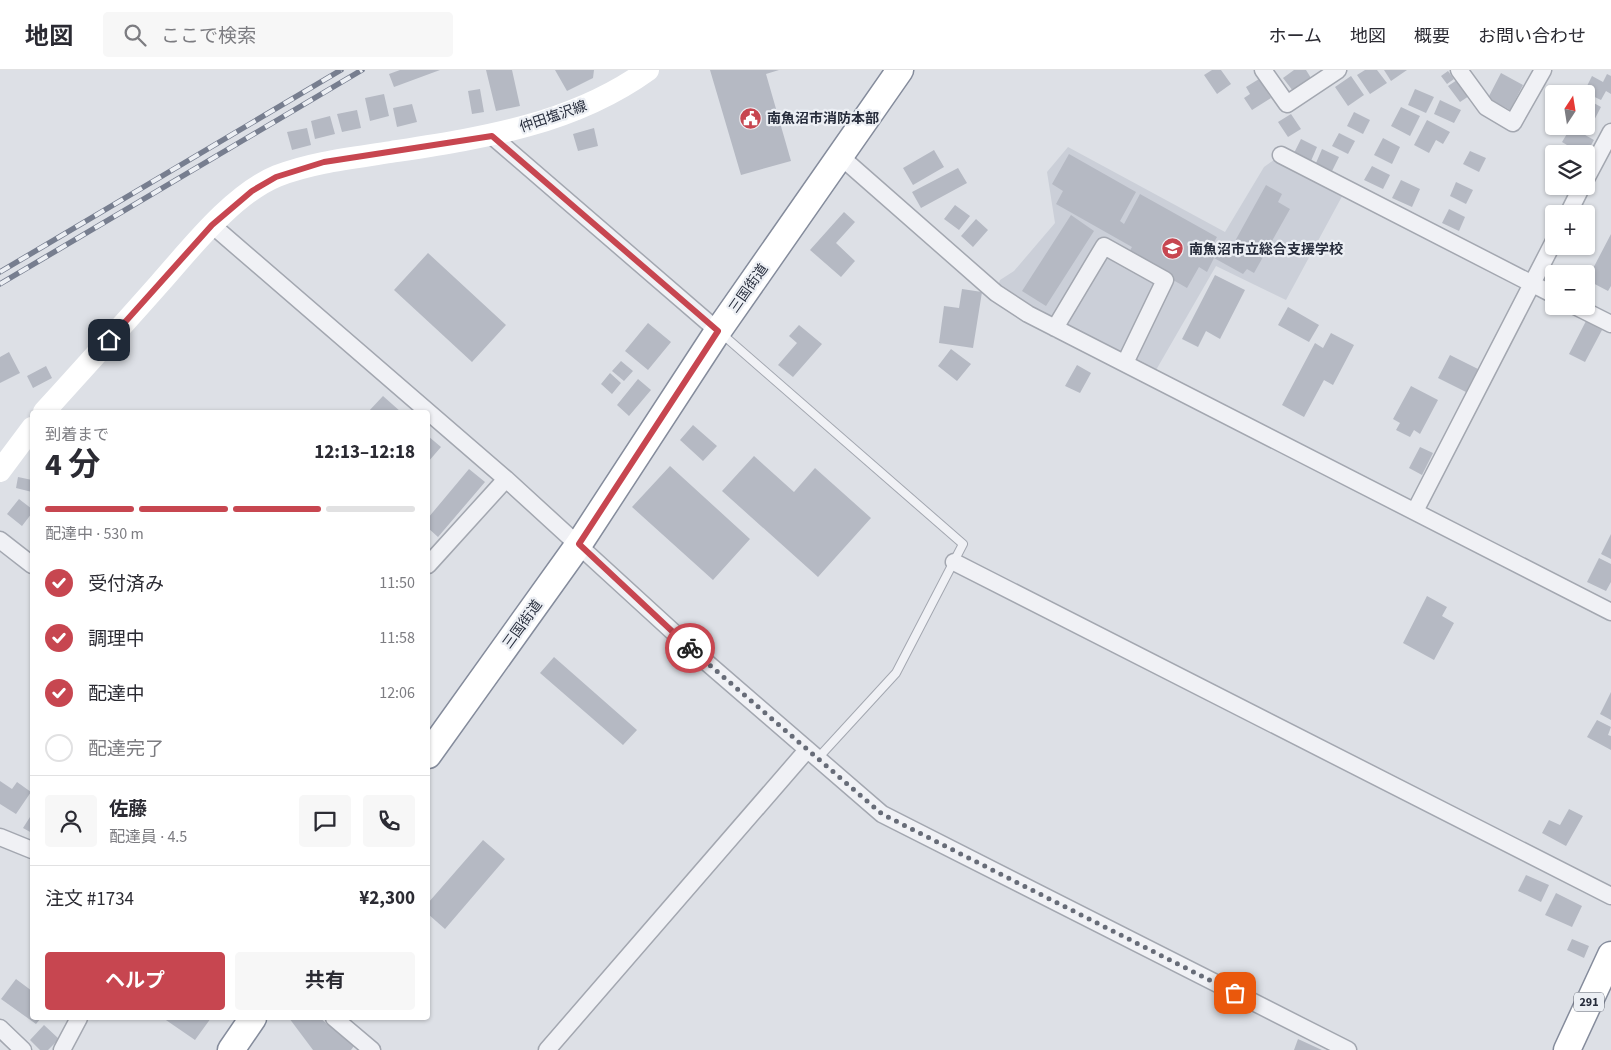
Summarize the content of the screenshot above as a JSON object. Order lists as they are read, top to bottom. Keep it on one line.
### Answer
{"streets":{"highway":["三国街道","291"],"main road":["仲田塩沢線"]},"places":{"public building":["南魚沼市消防本部"],"school or university":["南魚沼市立総合支援学校"]},"north":"top","page":{"header":"地図","search":"ここで検索","nav":["ホーム","地図","概要","お問い合わせ"],"map_buttons":["+","−"],"heading":["4 分","到着まで","12:13–12:18"],"panel":["佐藤","配達員 · 4.5","注文 #1734","¥2,300"],"bar":"配達中 · 530 m","list":[["受付済み","11:50"],["調理中","11:58"],["配達中","12:06"],"配達完了"],"buttons":["ヘルプ","共有"]}}
